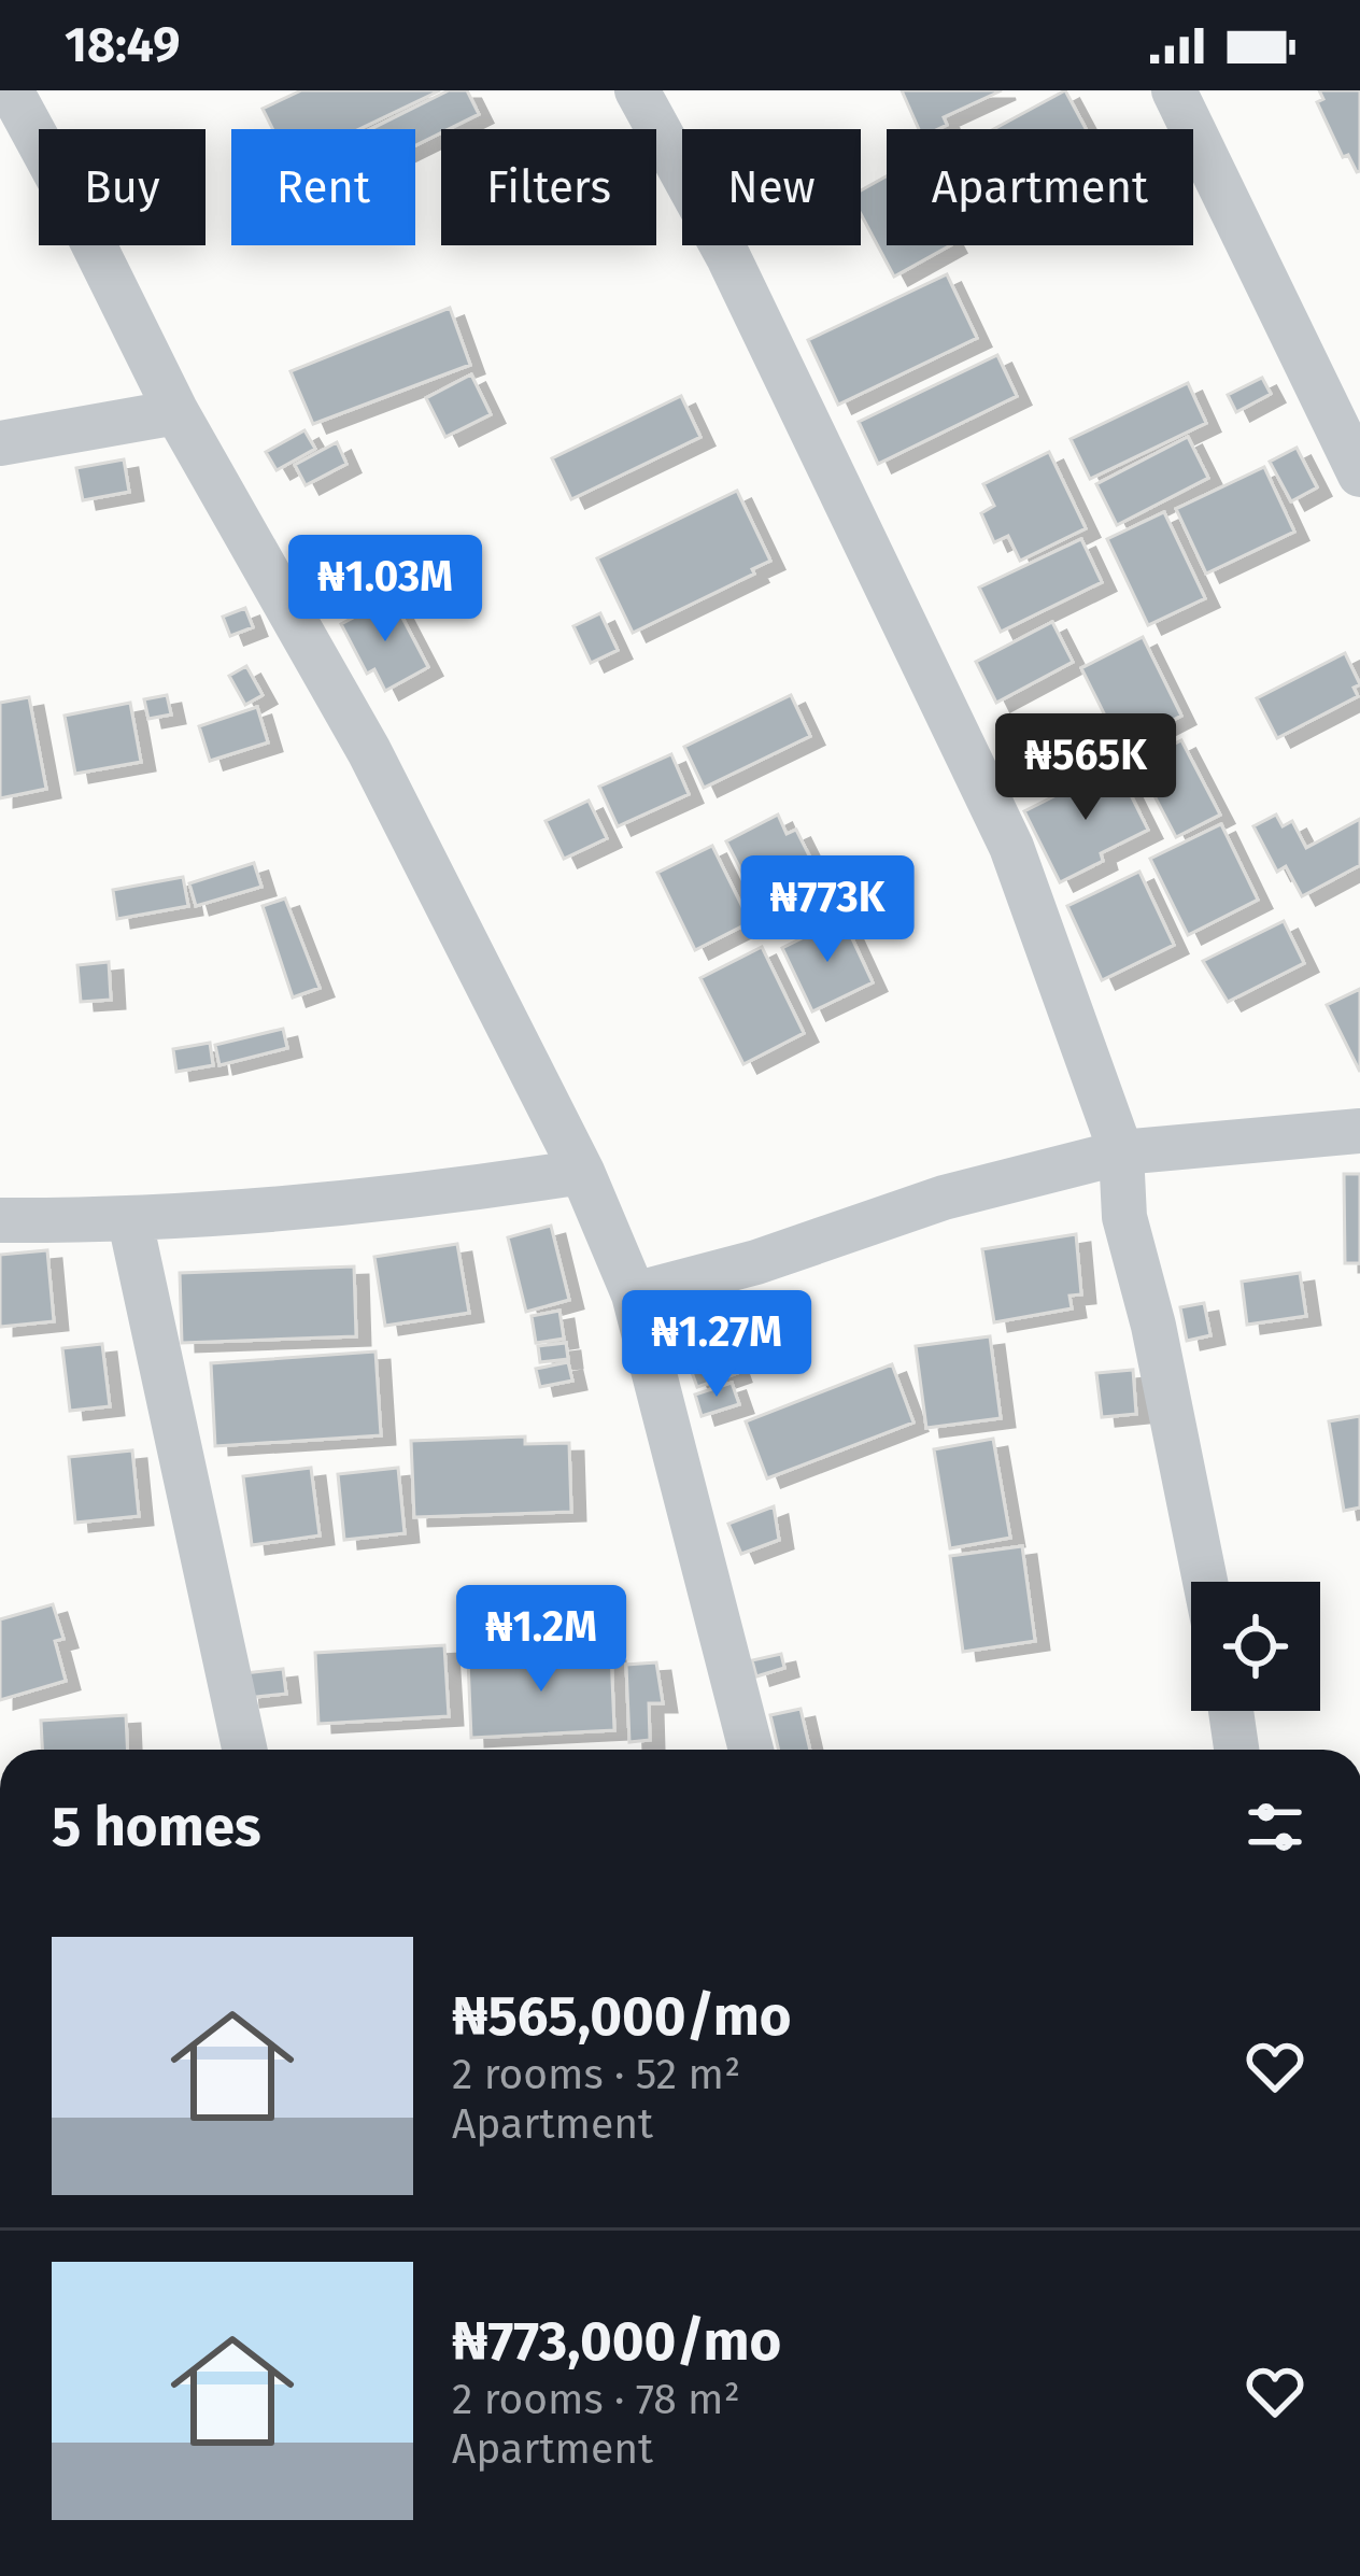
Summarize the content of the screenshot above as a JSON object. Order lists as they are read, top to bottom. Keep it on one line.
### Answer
{"page":{"status":"18:49","chip":["Buy","Rent","Filters","New","Apartment"],"price":["₦1.03M","₦565K","₦773K","₦1.27M","₦1.2M"],"heading":"5 homes","list":[{"name":"₦565,000/mo","note":"2 rooms · 52 m² · Apartment"},{"name":"₦773,000/mo","note":"2 rooms · 78 m² · Apartment"}]}}
